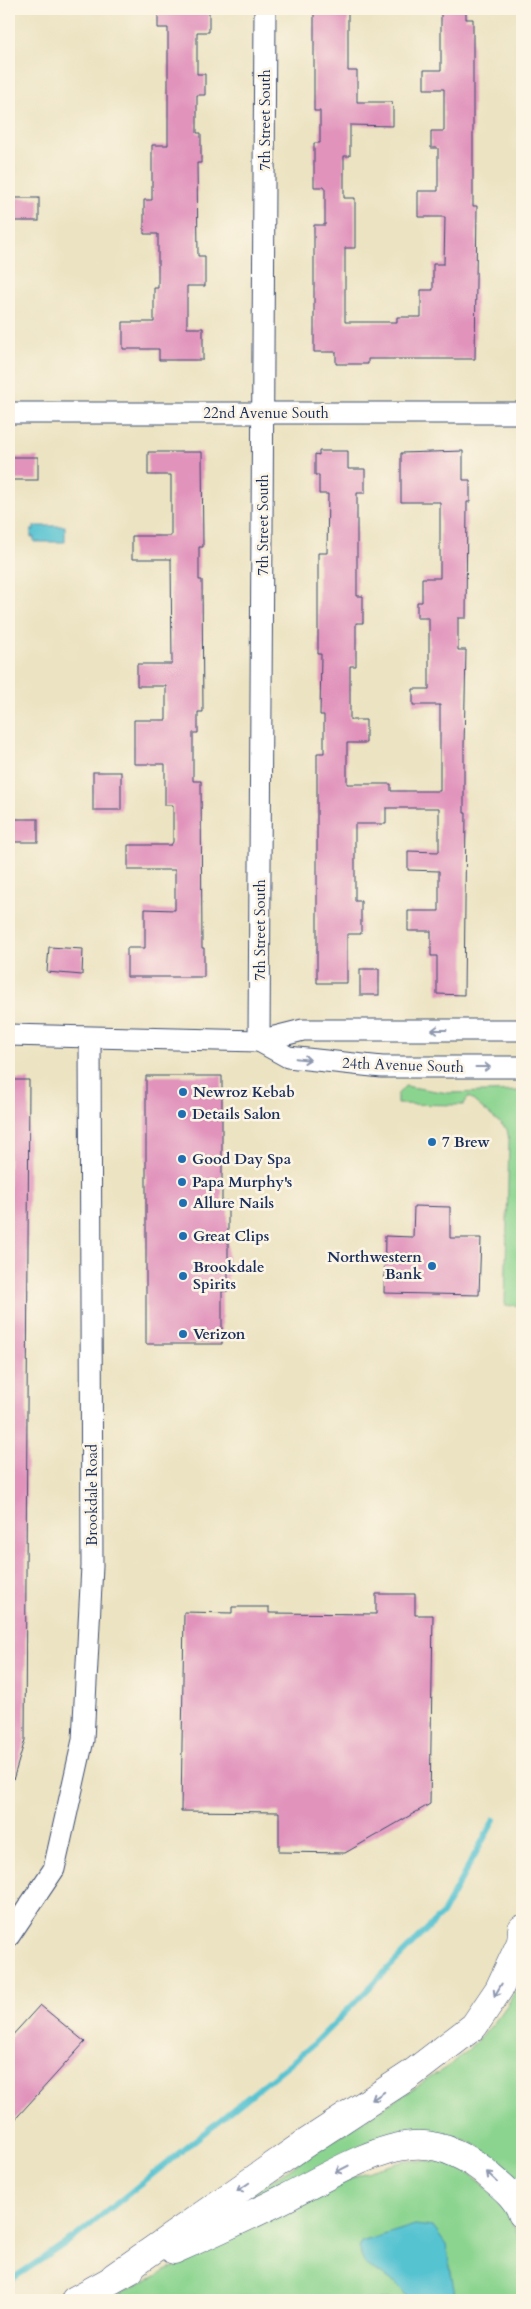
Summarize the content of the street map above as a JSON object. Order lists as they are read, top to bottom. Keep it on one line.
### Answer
{"streets":{"street":["7th Street South","22nd Avenue South","24th Avenue South","Brookdale Road"]},"crossings":[["7th Street South","22nd Avenue South"],["7th Street South","24th Avenue South"],["24th Avenue South","Brookdale Road"]],"places":["Newroz Kebab","Details Salon","7 Brew","Good Day Spa","Papa Murphy's","Allure Nails","Great Clips","Northwestern Bank","Brookdale Spirits","Verizon"]}
